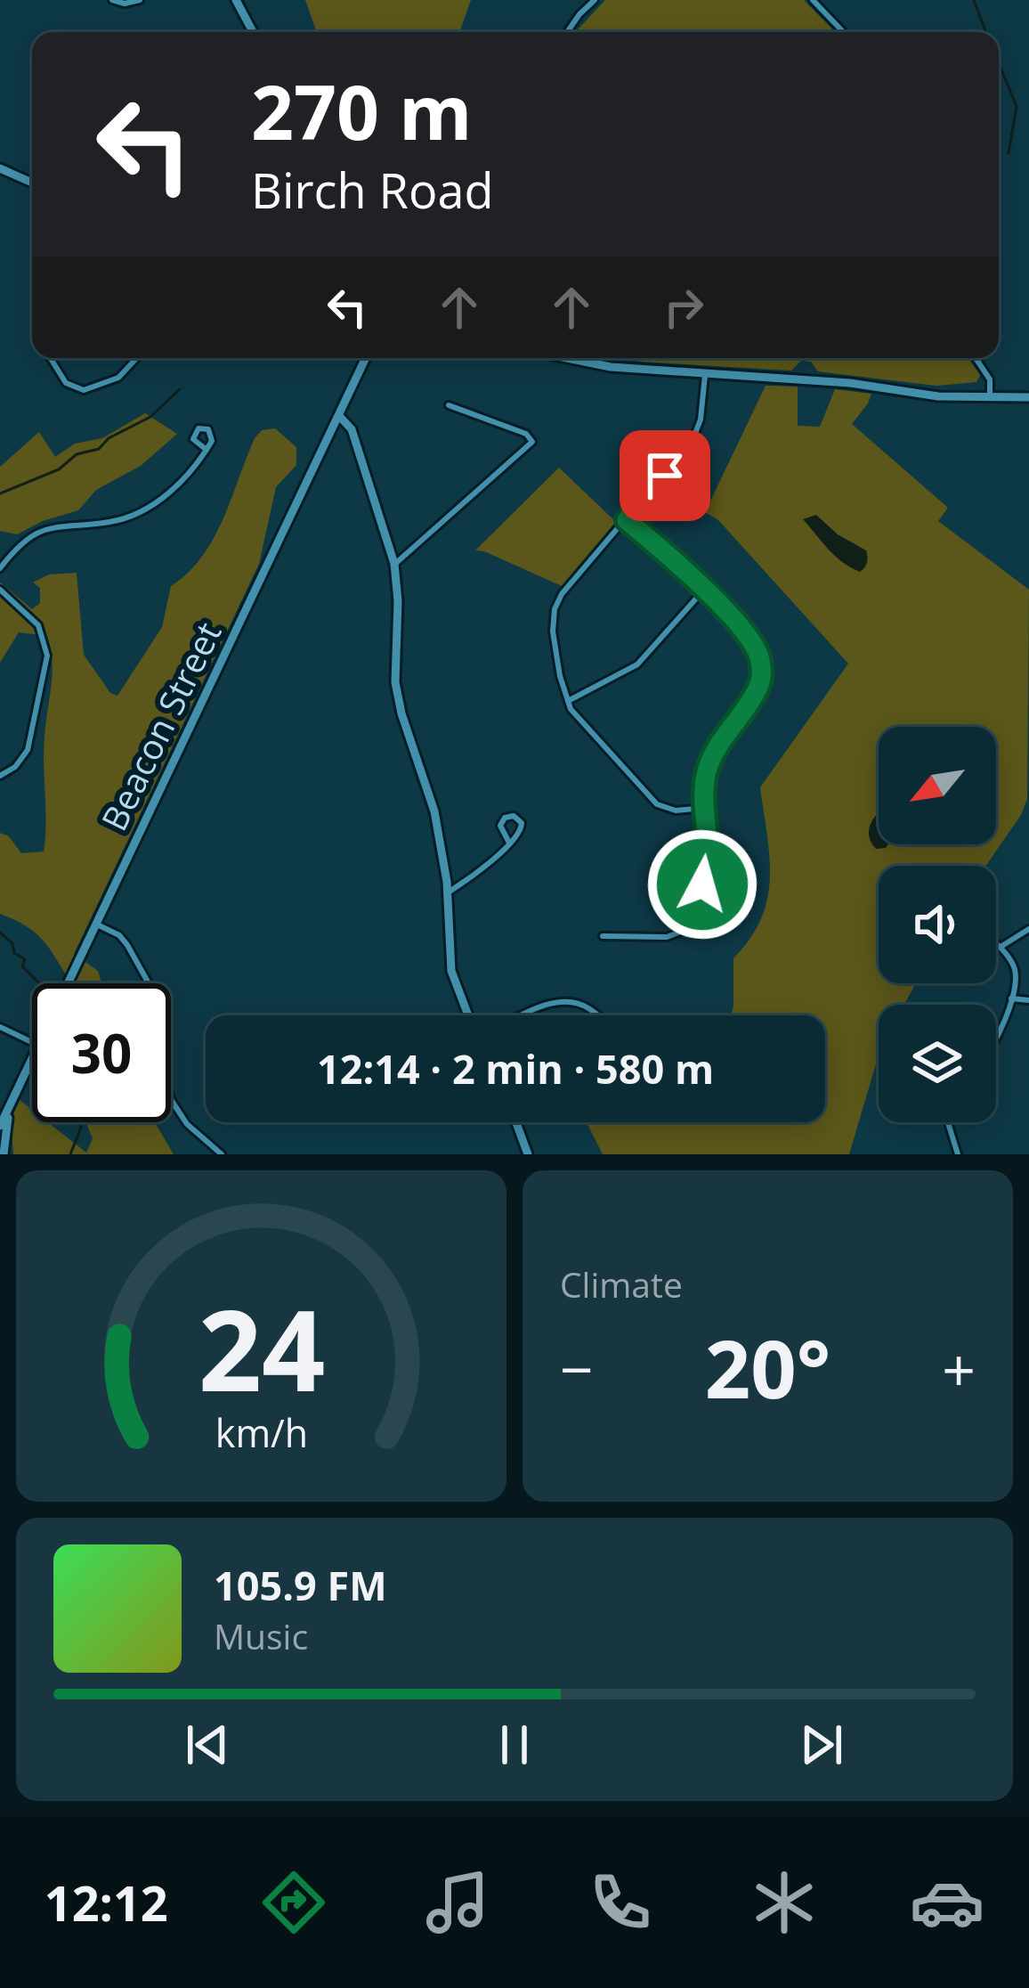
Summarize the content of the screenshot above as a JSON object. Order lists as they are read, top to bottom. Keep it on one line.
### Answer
{"streets":{"main road":["Beacon Street"]},"north":"bottom left","page":{"turn":["270 m","Birch Road"],"limit":"30","trip":"12:14 · 2 min · 580 m","tile":"Climate","heat":["−","20°","+"],"song":["105.9 FM","Music"],"tabs":"12:12","gauge":["24","km/h"]}}
